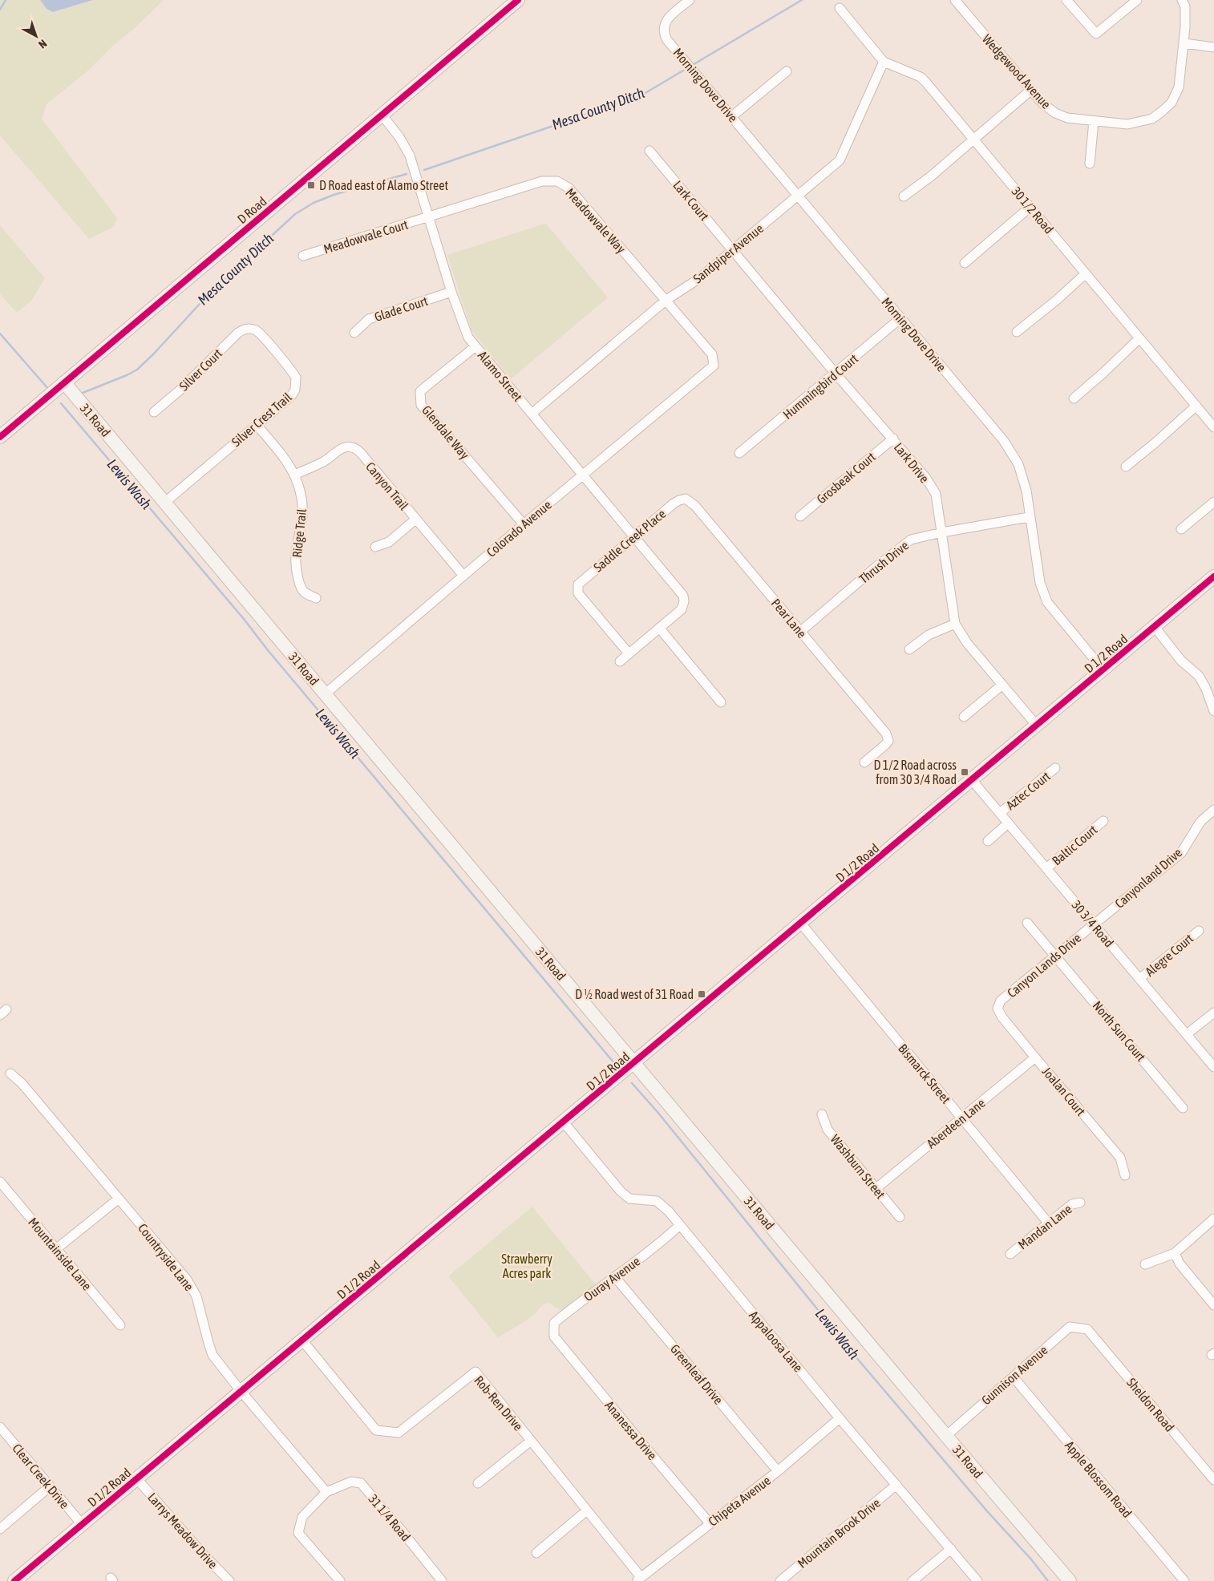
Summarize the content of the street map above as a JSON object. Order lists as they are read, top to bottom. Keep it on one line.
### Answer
{"streets":{"street":["Wedgewood Avenue","Morning Dove Drive","Lark Court","D Road","30 1/2 Road","Meadowvale Way","Meadowvale Court","Sandpiper Avenue","Glade Court","Silver Court","Alamo Street","Hummingbird Court","Silver Crest Trail","31 Road","Glendale Way","Lark Drive","Grosbeak Court","Canyon Trail","Colorado Avenue","Ridge Trail","Saddle Creek Place","Thrush Drive","Pear Lane","D 1/2 Road","Aztec Court","Baltic Court","Canyonland Drive","30 3/4 Road","Alegre Court","Canyon Lands Drive","North Sun Court","Bismarck Street","Joalan Court","Aberdeen Lane","Washburn Street","Mandan Lane","Mountainside Lane","Countryside Lane","Ouray Avenue","Appaloosa Lane","Greenleaf Drive","Gunnison Avenue","Rob-Ren Drive","Sheldon Road","Ananessa Drive","Clear Creek Drive","Apple Blossom Road","Chipeta Avenue","31 1/4 Road","Larrys Meadow Drive","Mountain Brook Drive"]},"crossings":[["Morning Dove Drive","Sandpiper Avenue"],["Morning Dove Drive","Hummingbird Court"],["Morning Dove Drive","Thrush Drive"],["Morning Dove Drive","D 1/2 Road"],["Lark Court","Sandpiper Avenue"],["Lark Court","Lark Drive"],["D Road","Alamo Street"],["D Road","31 Road"],["30 1/2 Road","Sandpiper Avenue"],["Meadowvale Way","Meadowvale Court"],["Meadowvale Way","Sandpiper Avenue"],["Meadowvale Way","Alamo Street"],["Meadowvale Way","Colorado Avenue"],["Meadowvale Court","Alamo Street"],["Sandpiper Avenue","Alamo Street"],["Sandpiper Avenue","Lark Drive"],["Glade Court","Alamo Street"],["Silver Court","Silver Crest Trail"],["Alamo Street","Glendale Way"],["Alamo Street","Colorado Avenue"],["Alamo Street","Saddle Creek Place"],["Hummingbird Court","Lark Drive"],["Silver Crest Trail","31 Road"],["Silver Crest Trail","Ridge Trail"],["31 Road","Colorado Avenue"],["31 Road","D 1/2 Road"],["31 Road","Gunnison Avenue"],["Glendale Way","Colorado Avenue"],["Lark Drive","Grosbeak Court"],["Lark Drive","Thrush Drive"],["Lark Drive","D 1/2 Road"],["Canyon Trail","Colorado Avenue"],["Canyon Trail","Ridge Trail"],["Saddle Creek Place","Pear Lane"],["Thrush Drive","Pear Lane"],["D 1/2 Road","30 3/4 Road"],["D 1/2 Road","Bismarck Street"],["D 1/2 Road","Countryside Lane"],["D 1/2 Road","Appaloosa Lane"],["D 1/2 Road","Rob-Ren Drive"],["D 1/2 Road","Clear Creek Drive"],["D 1/2 Road","Larrys Meadow Drive"],["Aztec Court","30 3/4 Road"],["Baltic Court","30 3/4 Road"],["Canyonland Drive","30 3/4 Road"],["Canyonland Drive","Canyon Lands Drive"],["30 3/4 Road","Alegre Court"],["30 3/4 Road","Canyon Lands Drive"],["Canyon Lands Drive","North Sun Court"],["Canyon Lands Drive","Joalan Court"],["Bismarck Street","Aberdeen Lane"],["Bismarck Street","Mandan Lane"],["Joalan Court","Aberdeen Lane"],["Aberdeen Lane","Washburn Street"],["Countryside Lane","31 1/4 Road"],["Ouray Avenue","Appaloosa Lane"],["Ouray Avenue","Greenleaf Drive"],["Ouray Avenue","Ananessa Drive"],["Appaloosa Lane","Chipeta Avenue"],["Appaloosa Lane","Mountain Brook Drive"],["Greenleaf Drive","Chipeta Avenue"],["Gunnison Avenue","Sheldon Road"],["Gunnison Avenue","Apple Blossom Road"],["Rob-Ren Drive","Chipeta Avenue"],["Ananessa Drive","Chipeta Avenue"]],"water":["Mesa County Ditch","Lewis Wash"],"parks":["Strawberry Acres park"],"places":{"transit":["D Road east of Alamo Street","D 1/2 Road across from 30 3/4 Road","D ½ Road west of 31 Road"]},"north":"bottom right"}
